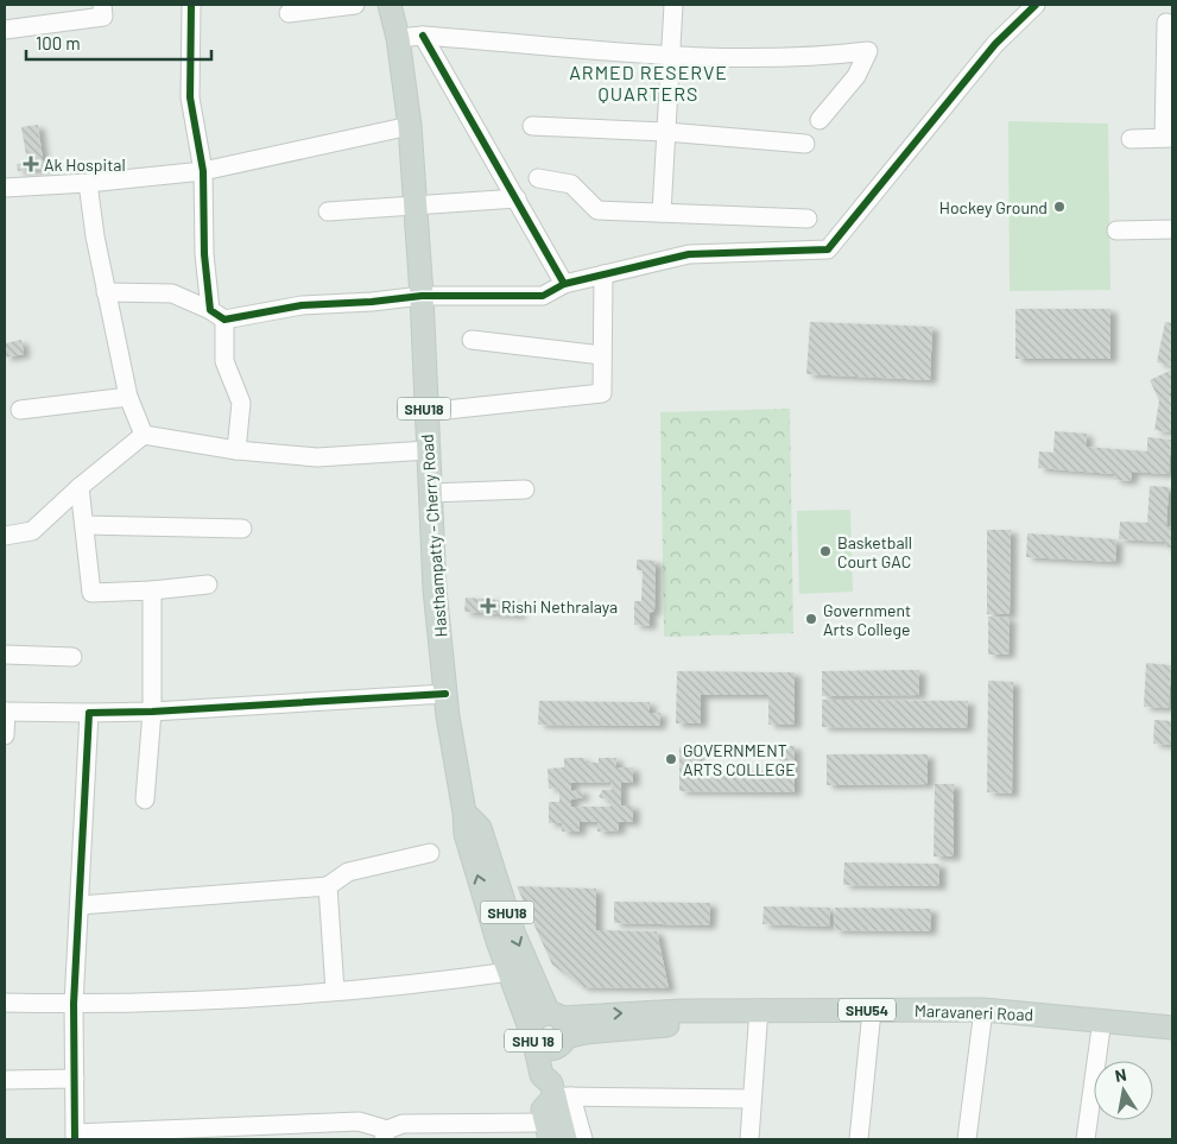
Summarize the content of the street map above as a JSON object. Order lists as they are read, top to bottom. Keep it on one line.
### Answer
{"streets":{"main road":["SHU18","Hasthampatty - Cherry Road","SHU54","Maravaneri Road","SHU 18"]},"crossings":[["SHU18","Hasthampatty - Cherry Road"],["Hasthampatty - Cherry Road","Maravaneri Road"],["Hasthampatty - Cherry Road","SHU 18"],["Maravaneri Road","SHU 18"]],"districts":["ARMED RESERVE QUARTERS"],"places":{"health":["Ak Hospital","Rishi Nethralaya"],"other":["Hockey Ground","Basketball Court GAC","Government Arts College","GOVERNMENT ARTS COLLEGE"]},"scale_bar":"100 m","north":"top"}
